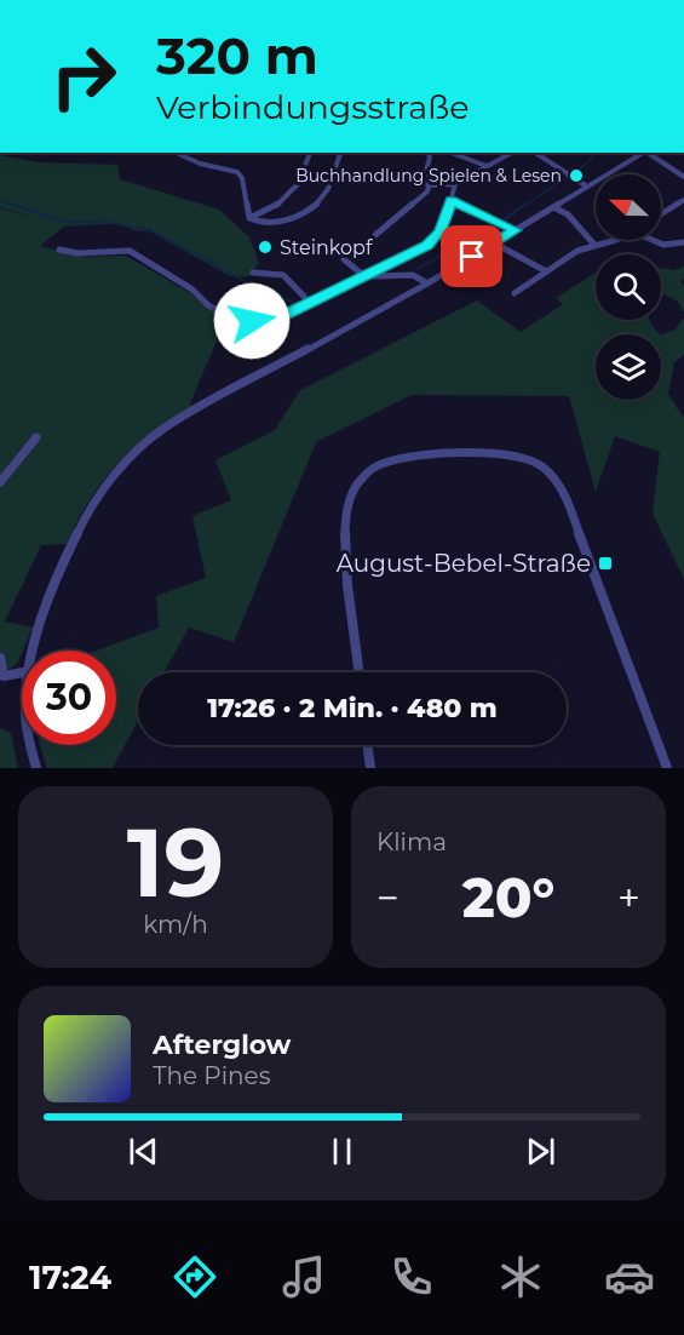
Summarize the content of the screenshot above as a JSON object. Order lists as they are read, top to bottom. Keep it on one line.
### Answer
{"places":{"other":["Buchhandlung Spielen & Lesen","Steinkopf"],"transit":["August-Bebel-Straße"]},"north":"left","page":{"turn":["320 m","Verbindungsstraße"],"limit":"30","trip":"17:26 · 2 Min. · 480 m","tile":[["19","km/h"],"Klima"],"heat":["−","20°","+"],"song":["Afterglow","The Pines"],"tabs":"17:24"}}
